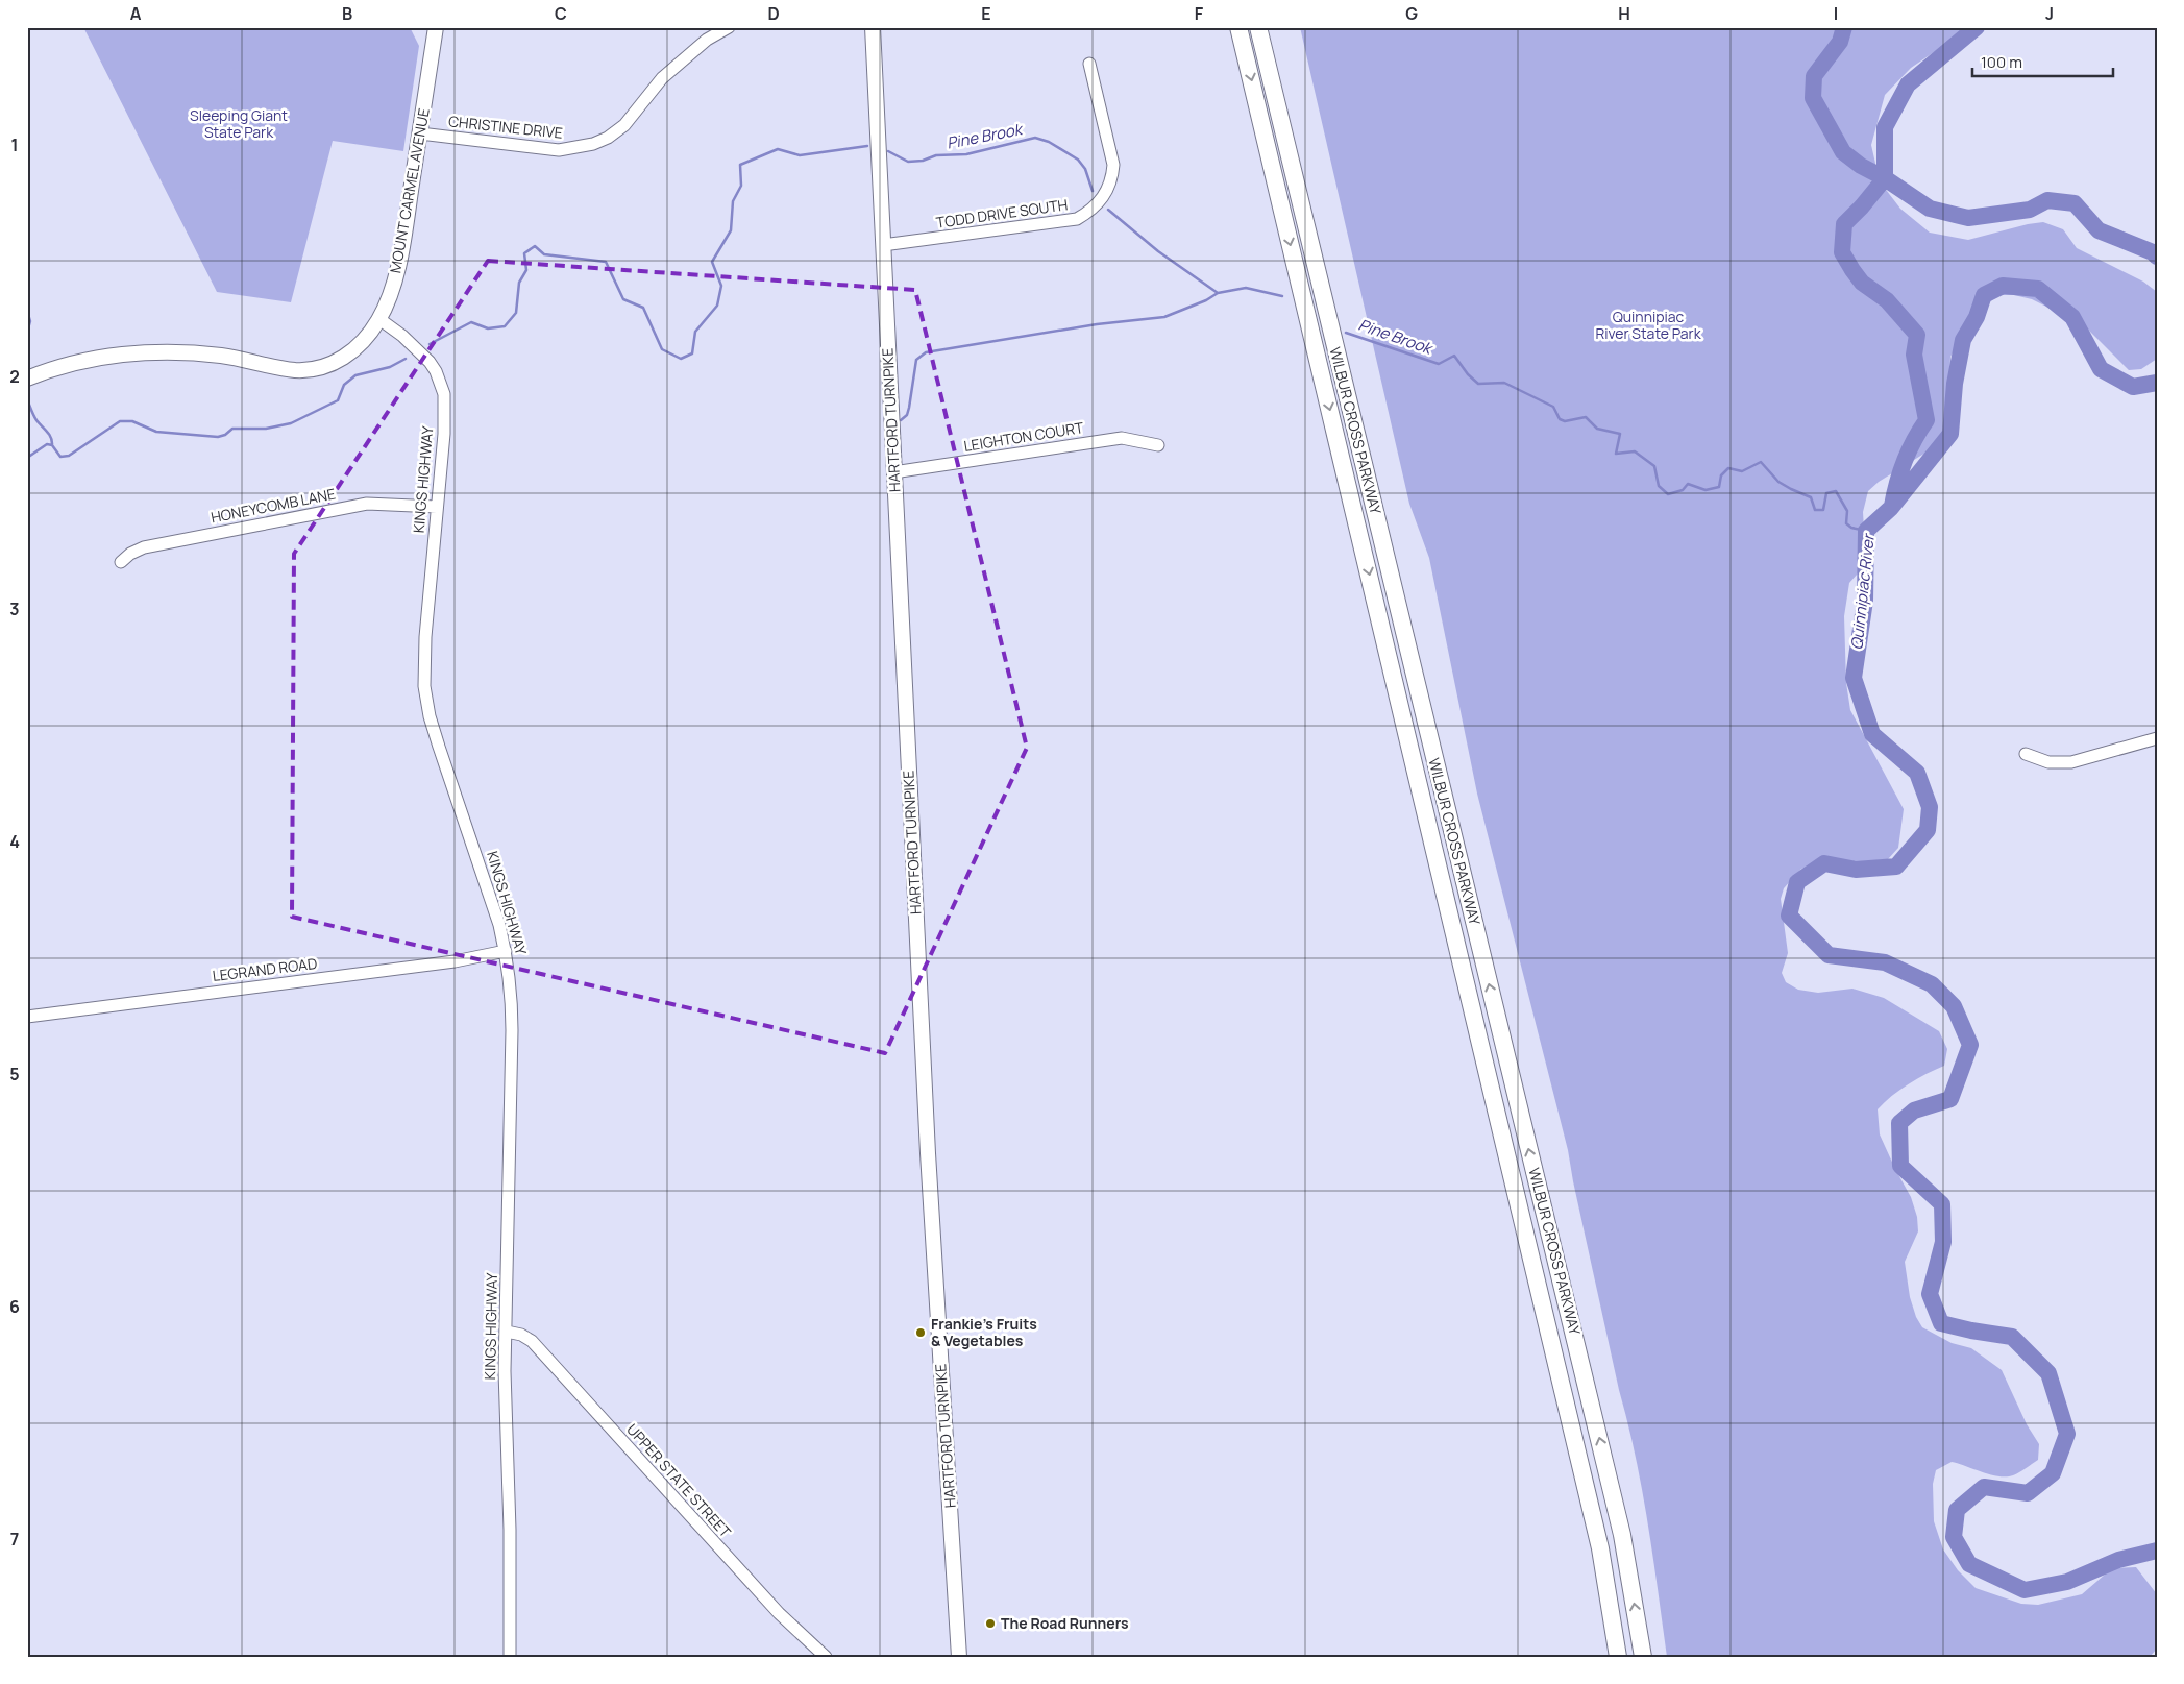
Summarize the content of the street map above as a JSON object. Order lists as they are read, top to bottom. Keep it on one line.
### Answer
{"streets":{"highway":["WILBUR CROSS PARKWAY"],"main road":["MOUNT CARMEL AVENUE","HARTFORD TURNPIKE"],"street":["CHRISTINE DRIVE","TODD DRIVE SOUTH","LEIGHTON COURT","KINGS HIGHWAY","HONEYCOMB LANE","LEGRAND ROAD","UPPER STATE STREET"]},"crossings":[["CHRISTINE DRIVE","MOUNT CARMEL AVENUE"],["MOUNT CARMEL AVENUE","KINGS HIGHWAY"],["TODD DRIVE SOUTH","HARTFORD TURNPIKE"],["HARTFORD TURNPIKE","LEIGHTON COURT"],["KINGS HIGHWAY","HONEYCOMB LANE"],["KINGS HIGHWAY","LEGRAND ROAD"],["KINGS HIGHWAY","UPPER STATE STREET"]],"water":["Pine Brook","Quinnipiac River"],"parks":["Sleeping Giant State Park","Quinnipiac River State Park"],"places":["Frankie's Fruits & Vegetables","The Road Runners"],"scale_bar":"100 m","grid":{"columns":["A","B","C","D","E","F","G","H","I","J"],"rows":["1","2","3","4","5","6","7"]}}
